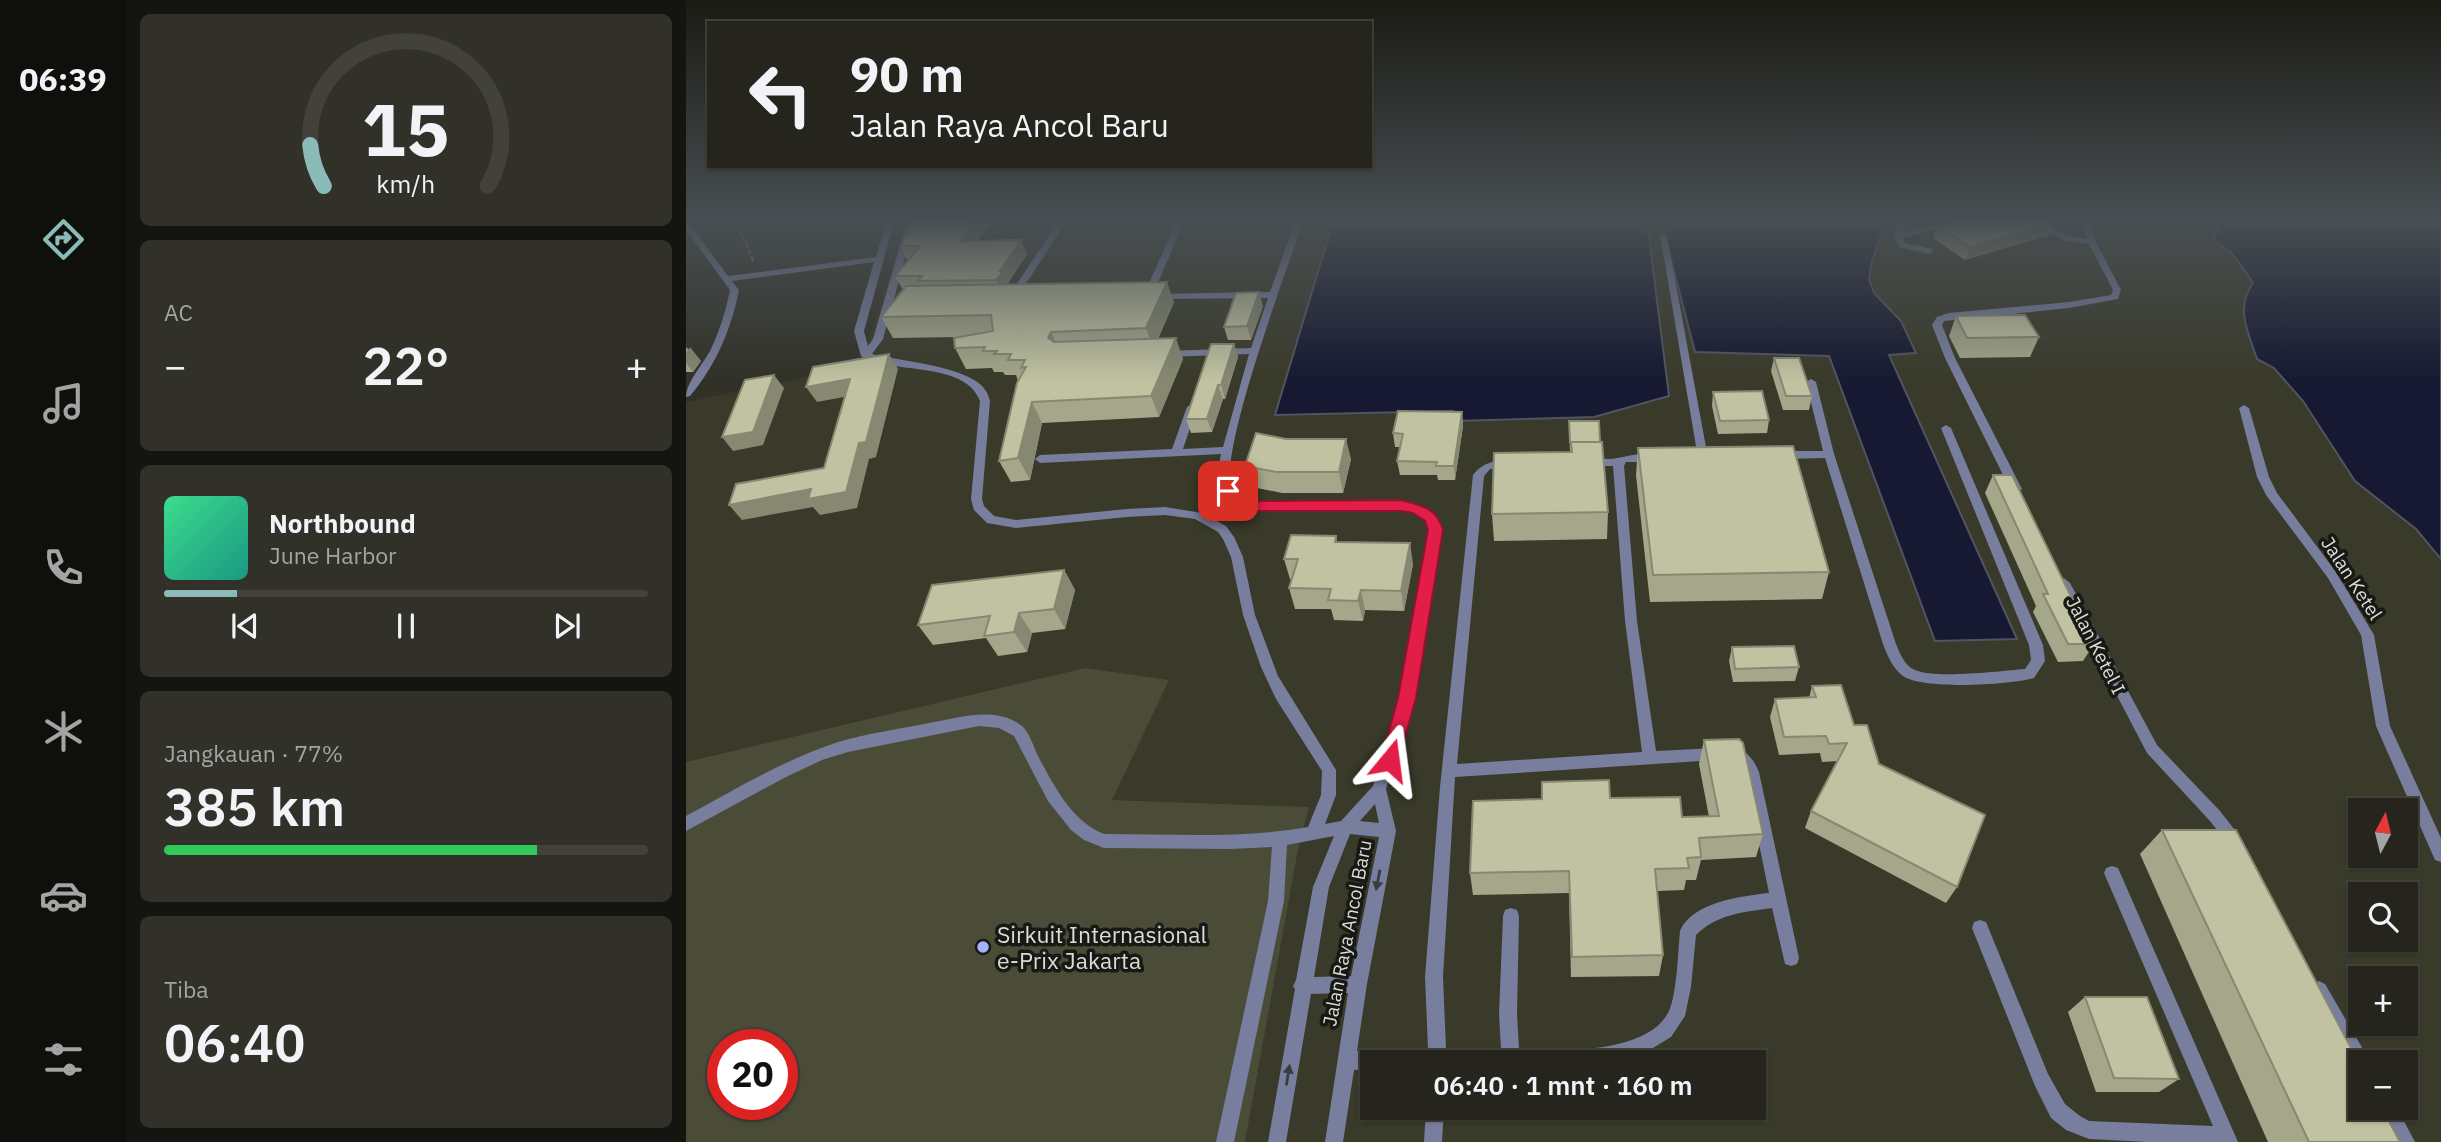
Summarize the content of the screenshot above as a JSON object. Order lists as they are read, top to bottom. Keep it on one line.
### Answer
{"streets":{"lane":["Jalan Ketel","Jalan Ketel I","Jalan Raya Ancol Baru"]},"places":["Sirkuit Internasional e-Prix Jakarta"],"north":"top","page":{"tabs":"06:39","turn":["90 m","Jalan Raya Ancol Baru"],"tile":["AC",["Jangkauan · 77%","385 km"],["Tiba","06:40"]],"heat":["−","22°","+"],"song":["Northbound","June Harbor"],"map_buttons":["+","−"],"limit":"20","trip":"06:40 · 1 mnt · 160 m","gauge":["15","km/h"]}}
